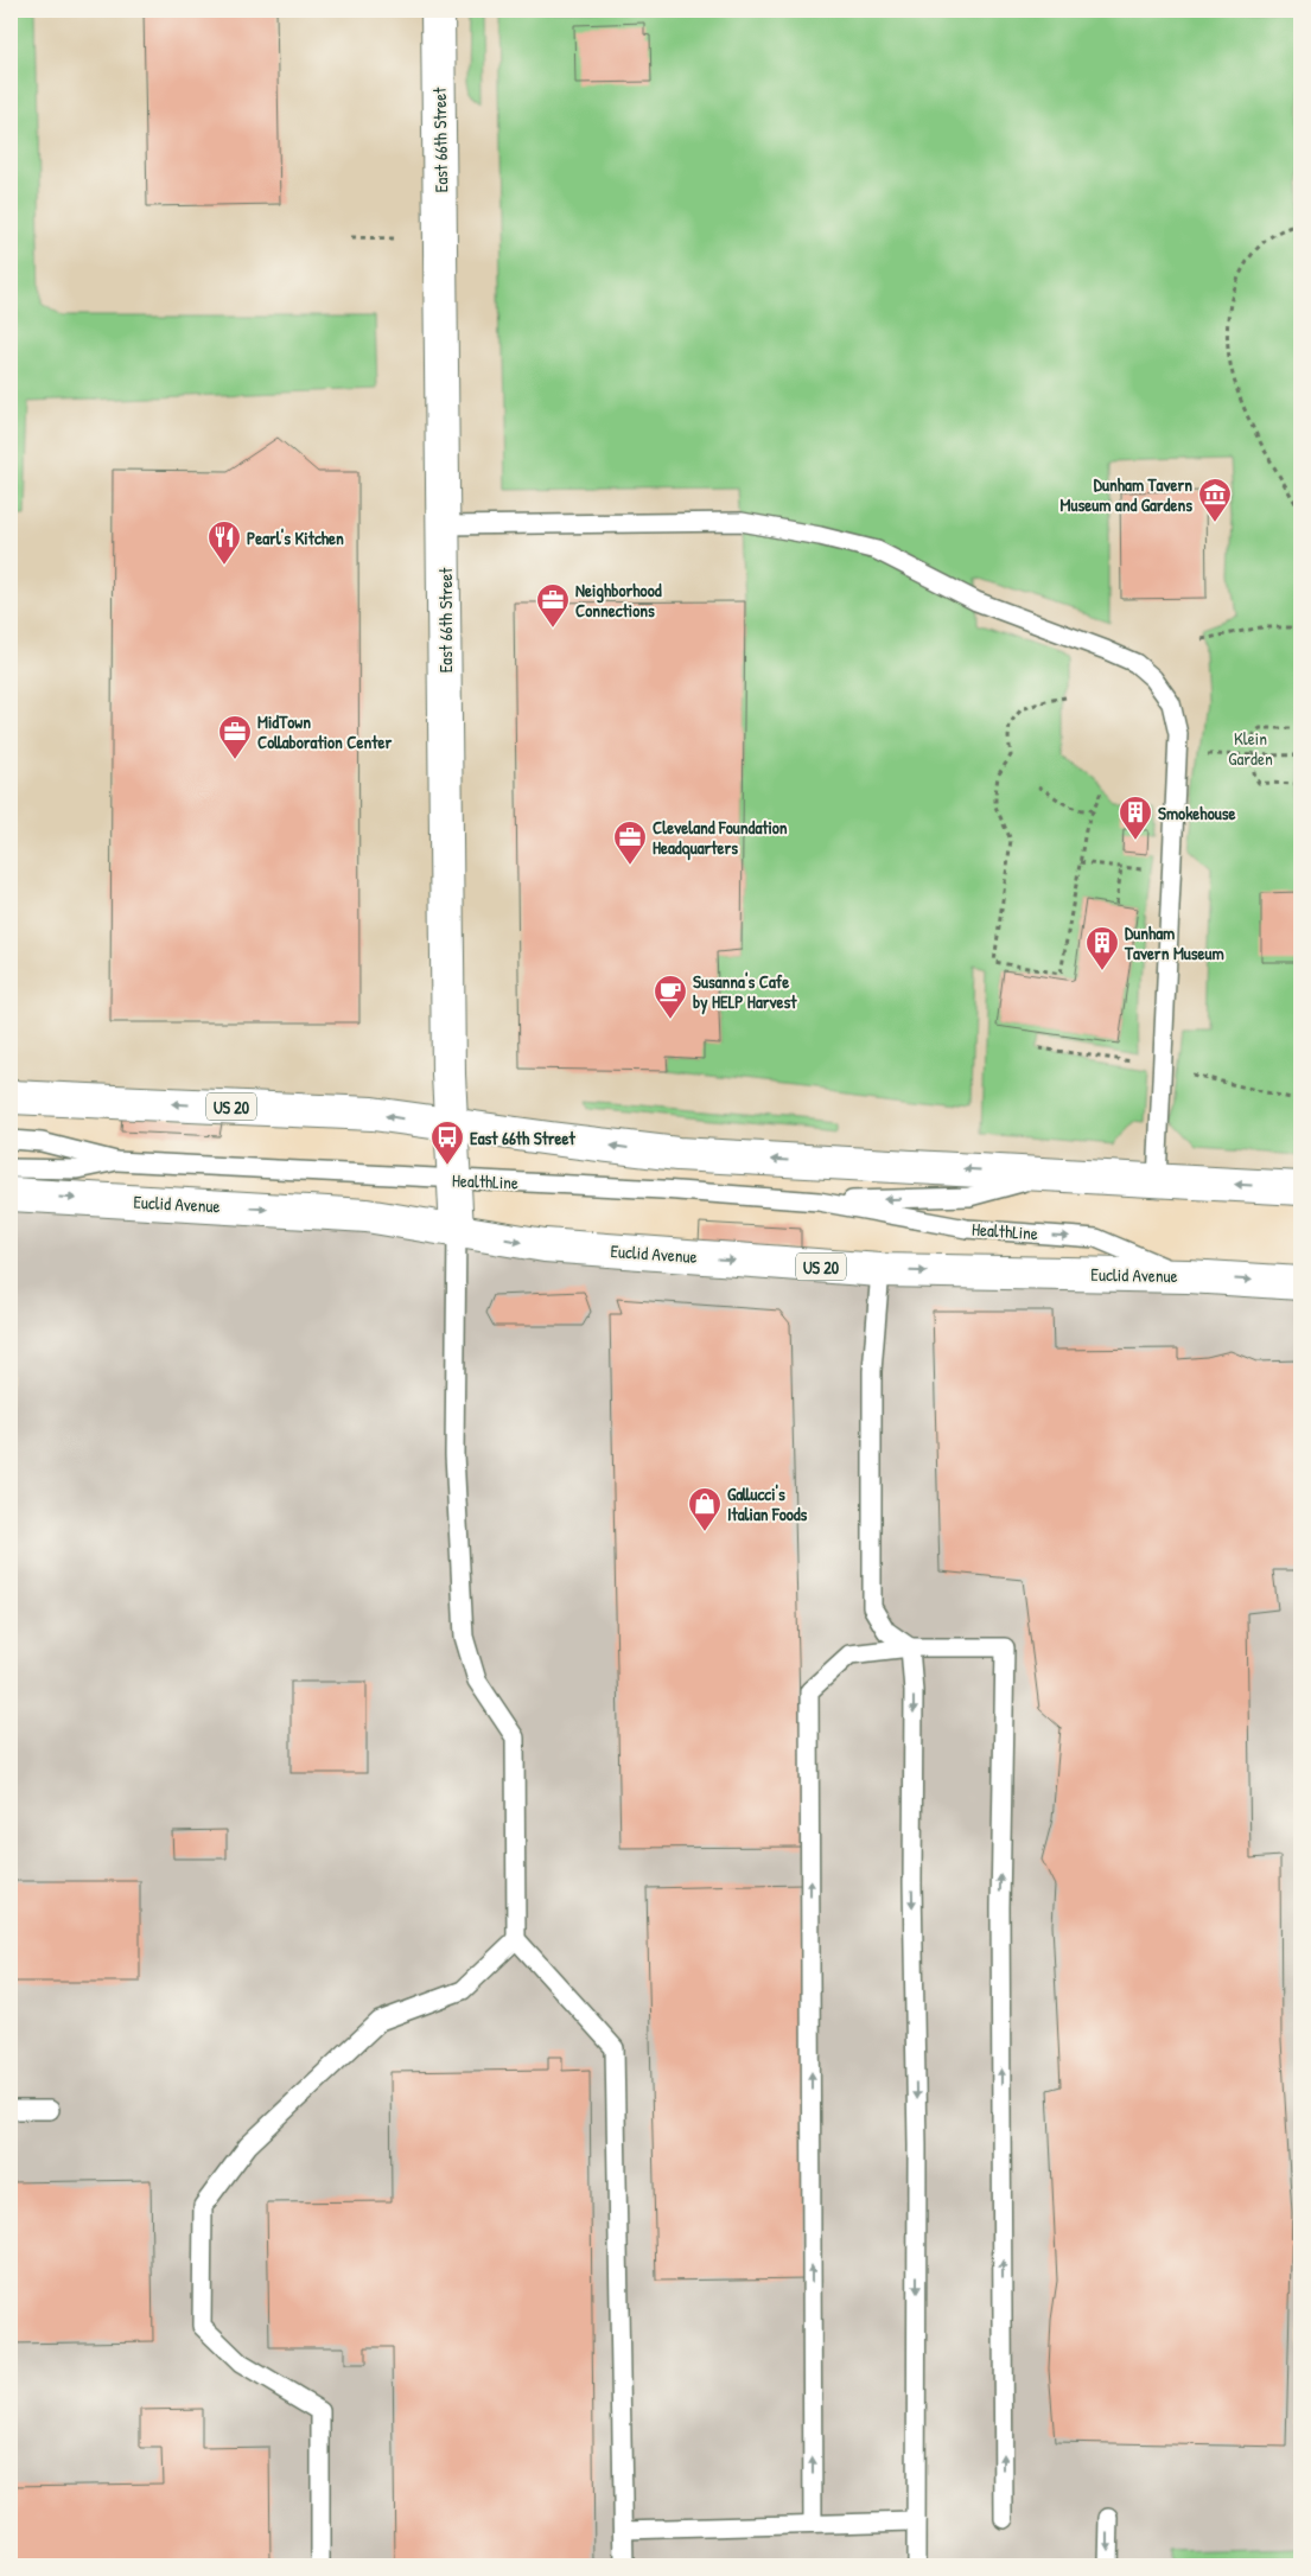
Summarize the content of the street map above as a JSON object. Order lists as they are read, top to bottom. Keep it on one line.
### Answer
{"streets":{"main road":["East 66th Street","US 20","Euclid Avenue"],"lane":["HealthLine"]},"crossings":[["East 66th Street","US 20"],["East 66th Street","HealthLine"],["East 66th Street","Euclid Avenue"],["US 20","HealthLine"],["HealthLine","Euclid Avenue"]],"parks":["Klein Garden"],"places":{"museum":["Dunham Tavern Museum and Gardens"],"restaurant":["Pearl's Kitchen"],"office":["Neighborhood Connections","MidTown Collaboration Center","Cleveland Foundation Headquarters"],"building":["Smokehouse","Dunham Tavern Museum"],"cafe":["Susanna's Cafe by HELP Harvest"],"bus stop":["East 66th Street"],"shop":["Gallucci's Italian Foods"]}}
